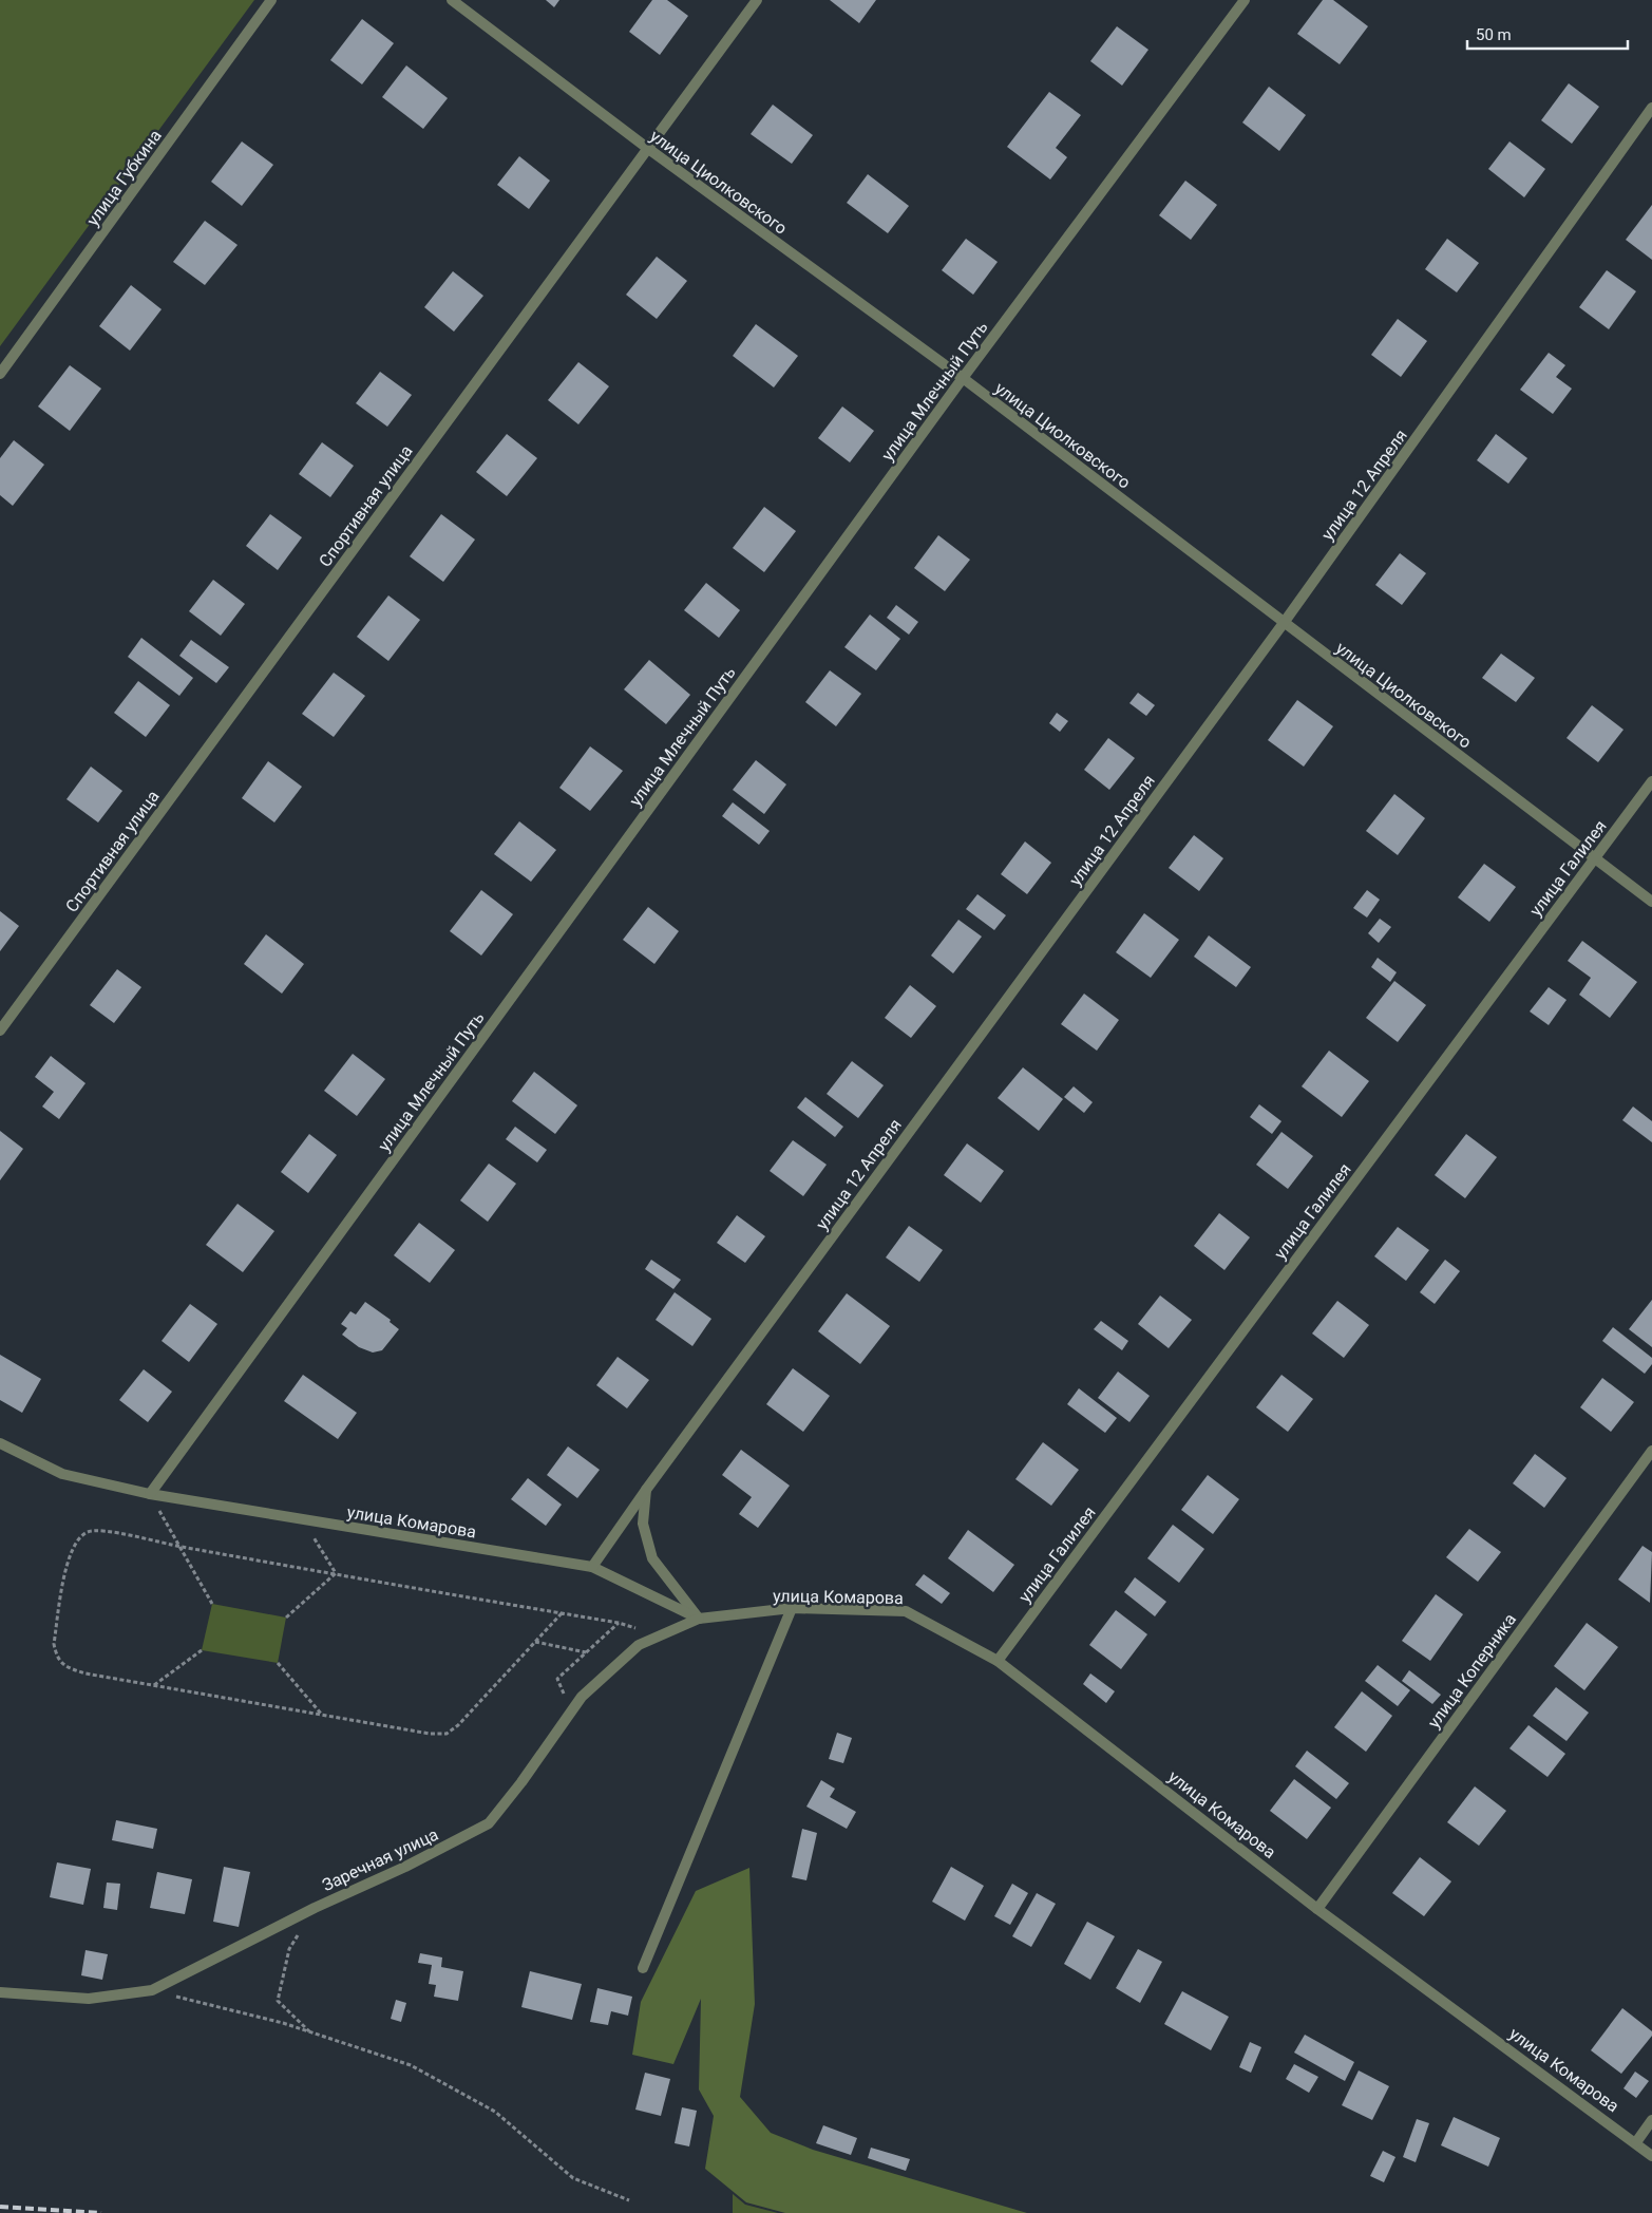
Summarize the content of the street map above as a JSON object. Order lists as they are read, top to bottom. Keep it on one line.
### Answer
{"streets":{"street":["улица Губкина","улица Циолковского","улица Млечный Путь","улица 12 Апреля","Спортивная улица","улица Галилея","улица Комарова","улица Коперника","Заречная улица"]},"crossings":[["улица Циолковского","улица Млечный Путь"],["улица Циолковского","улица 12 Апреля"],["улица Циолковского","Спортивная улица"],["улица Циолковского","улица Галилея"],["улица Млечный Путь","улица Комарова"],["улица 12 Апреля","улица Комарова"],["улица Галилея","улица Комарова"],["улица Комарова","улица Коперника"],["улица Комарова","Заречная улица"]],"scale_bar":"50 m"}
